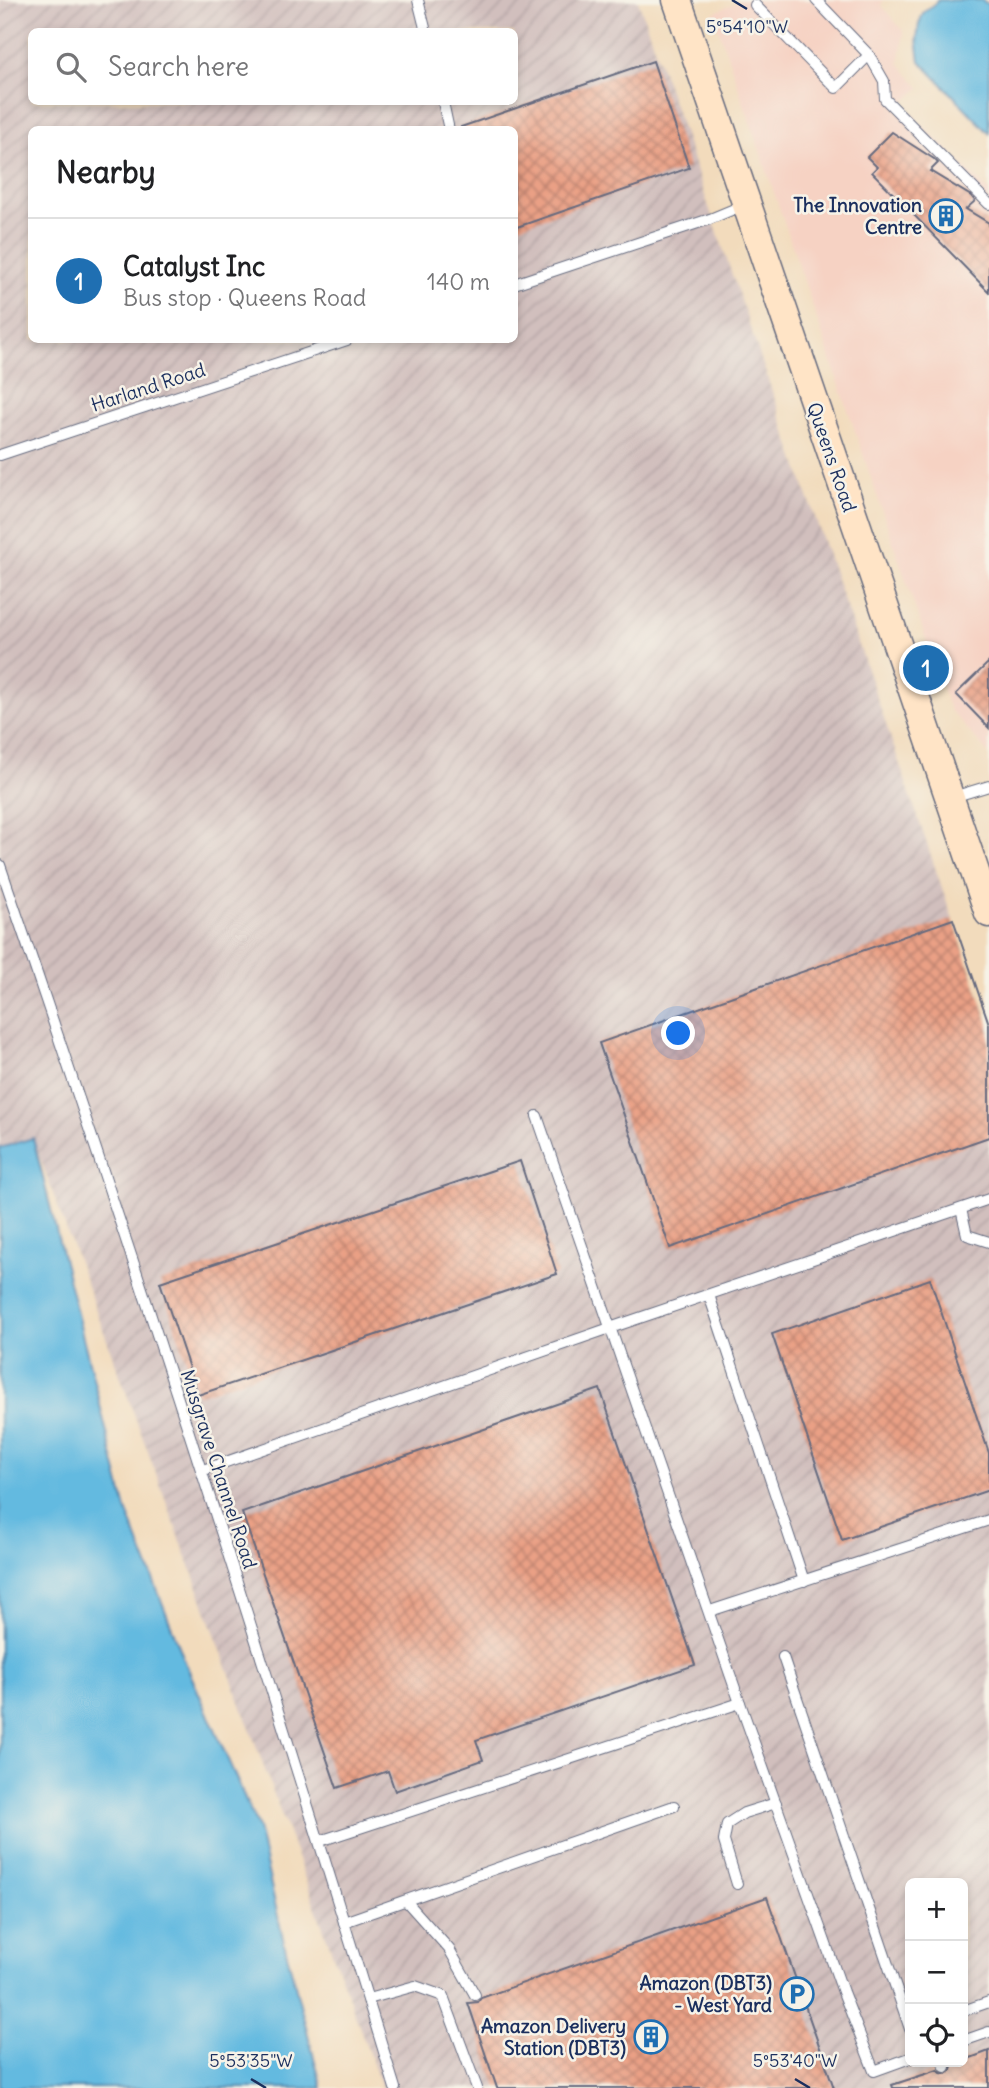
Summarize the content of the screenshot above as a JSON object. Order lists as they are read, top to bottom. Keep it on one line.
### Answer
{"streets":{"street":["Queens Road"],"lane":["Harland Road","Musgrave Channel Road"]},"places":{"building":["The Innovation Centre","Amazon Delivery Station (DBT3)"],"parking":["Amazon (DBT3) - West Yard"]},"page":{"search":"Search here","heading":"Nearby","list":[{"mark":"1","name":"Catalyst Inc","note":"Bus stop · Queens Road","value":"140 m"}],"pins":"1","map_buttons":["+","−"]},"coordinates":["5°54'10\"W","5°53'35\"W","5°53'40\"W"]}
